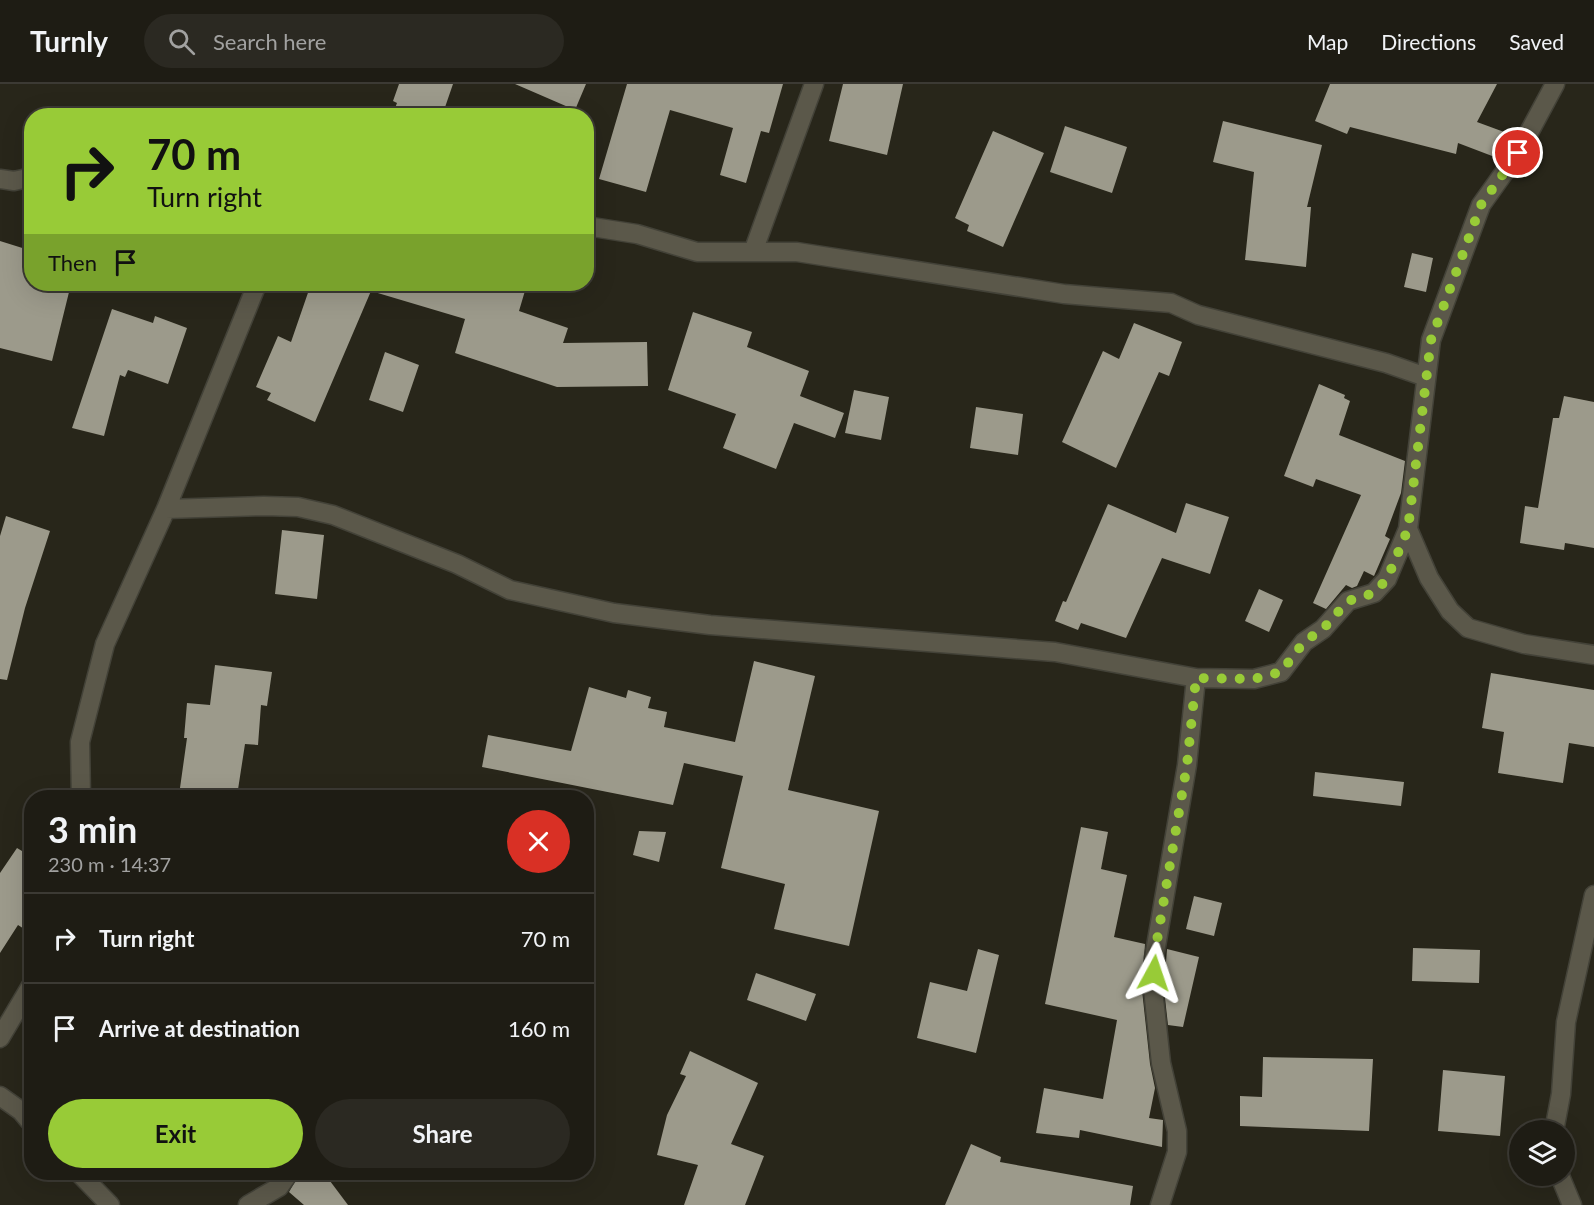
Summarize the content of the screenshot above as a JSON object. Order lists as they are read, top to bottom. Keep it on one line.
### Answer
{"page":{"header":"Turnly","search":"Search here","nav":["Map","Directions","Saved"],"turn":["70 m","Turn right"],"then":"Then","heading":["3 min","230 m · 14:37"],"list":[{"name":"Turn right","value":"70 m"},{"name":"Arrive at destination","value":"160 m"}],"buttons":["Exit","Share"]}}
